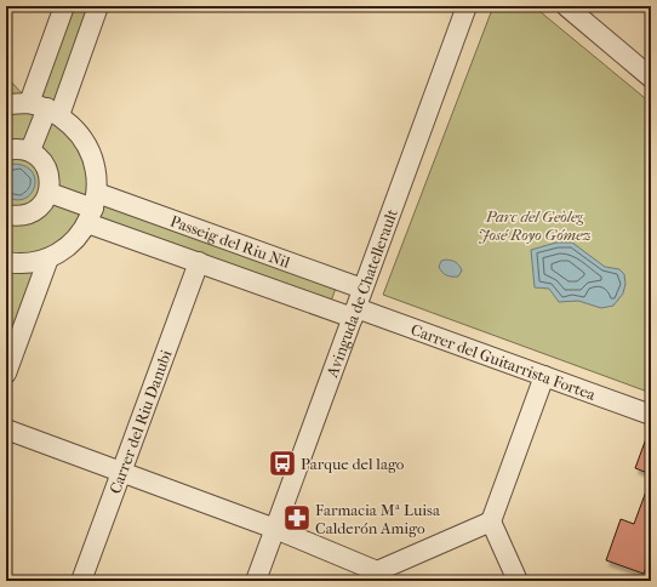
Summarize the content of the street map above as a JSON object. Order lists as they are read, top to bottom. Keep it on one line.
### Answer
{"streets":{"street":["Passeig del Riu Nil","Avinguda de Chatellerault","Carrer del Guitarrista Fortea","Carrer del Riu Danubi"]},"crossings":[["Passeig del Riu Nil","Avinguda de Chatellerault"],["Passeig del Riu Nil","Carrer del Guitarrista Fortea"],["Passeig del Riu Nil","Carrer del Riu Danubi"],["Avinguda de Chatellerault","Carrer del Guitarrista Fortea"]],"parks":["Parc del Geòleg José Royo Gómez"],"places":{"bus stop":["Parque del lago"],"pharmacy":["Farmacia Mª Luisa Calderón Amigo"]}}
